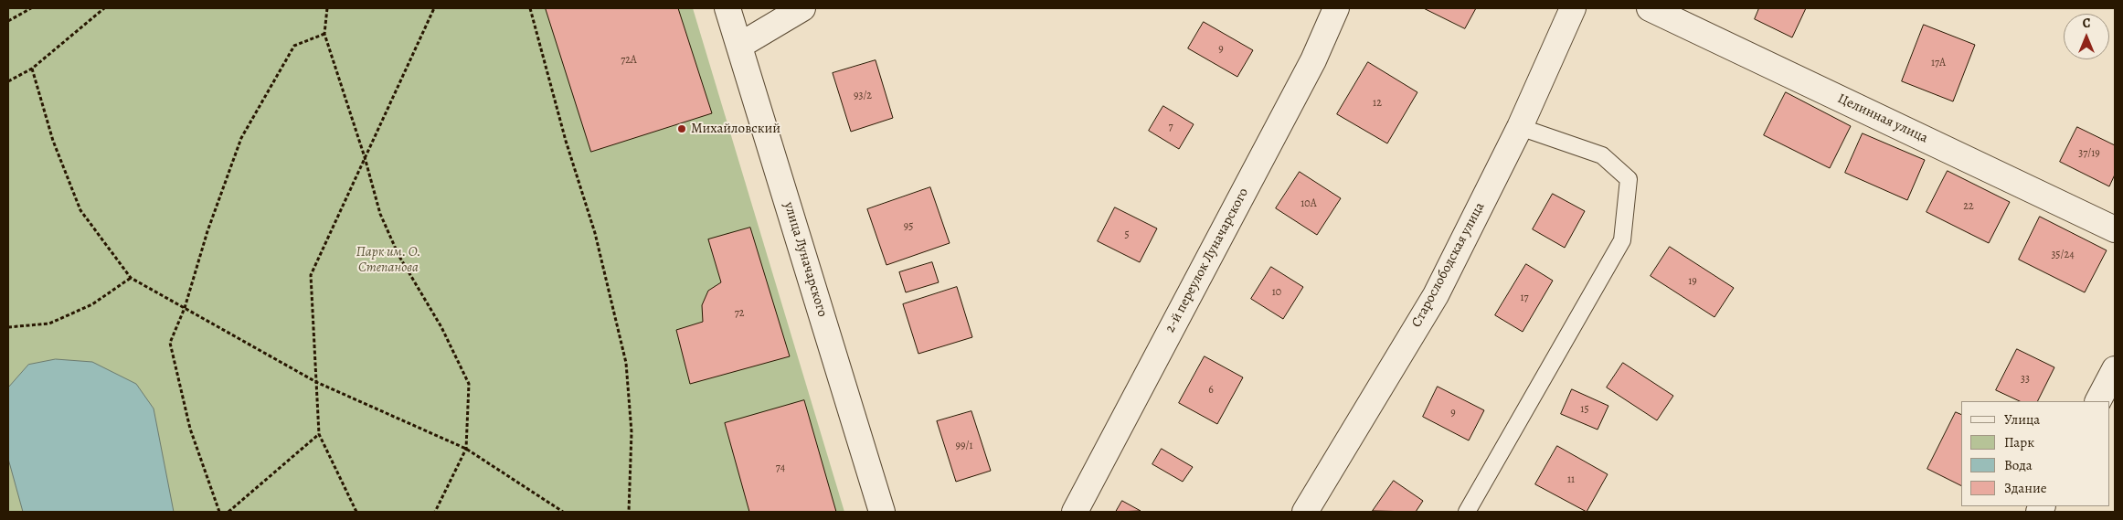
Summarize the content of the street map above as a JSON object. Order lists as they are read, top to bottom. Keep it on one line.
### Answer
{"streets":{"street":["Целинная улица","улица Луначарского","2-й переулок Луначарского","Старослободская улица"]},"parks":["Парк им. О. Степанова"],"places":["Михайловский"],"house_numbers":["9","72А","17А","93/2","12","7","37/19","10А","22","95","5","35/24","19","10","17","72","33","6","15","9","99/1","74","11"],"legend":["Улица","Парк","Вода","Здание"],"north":"top"}
